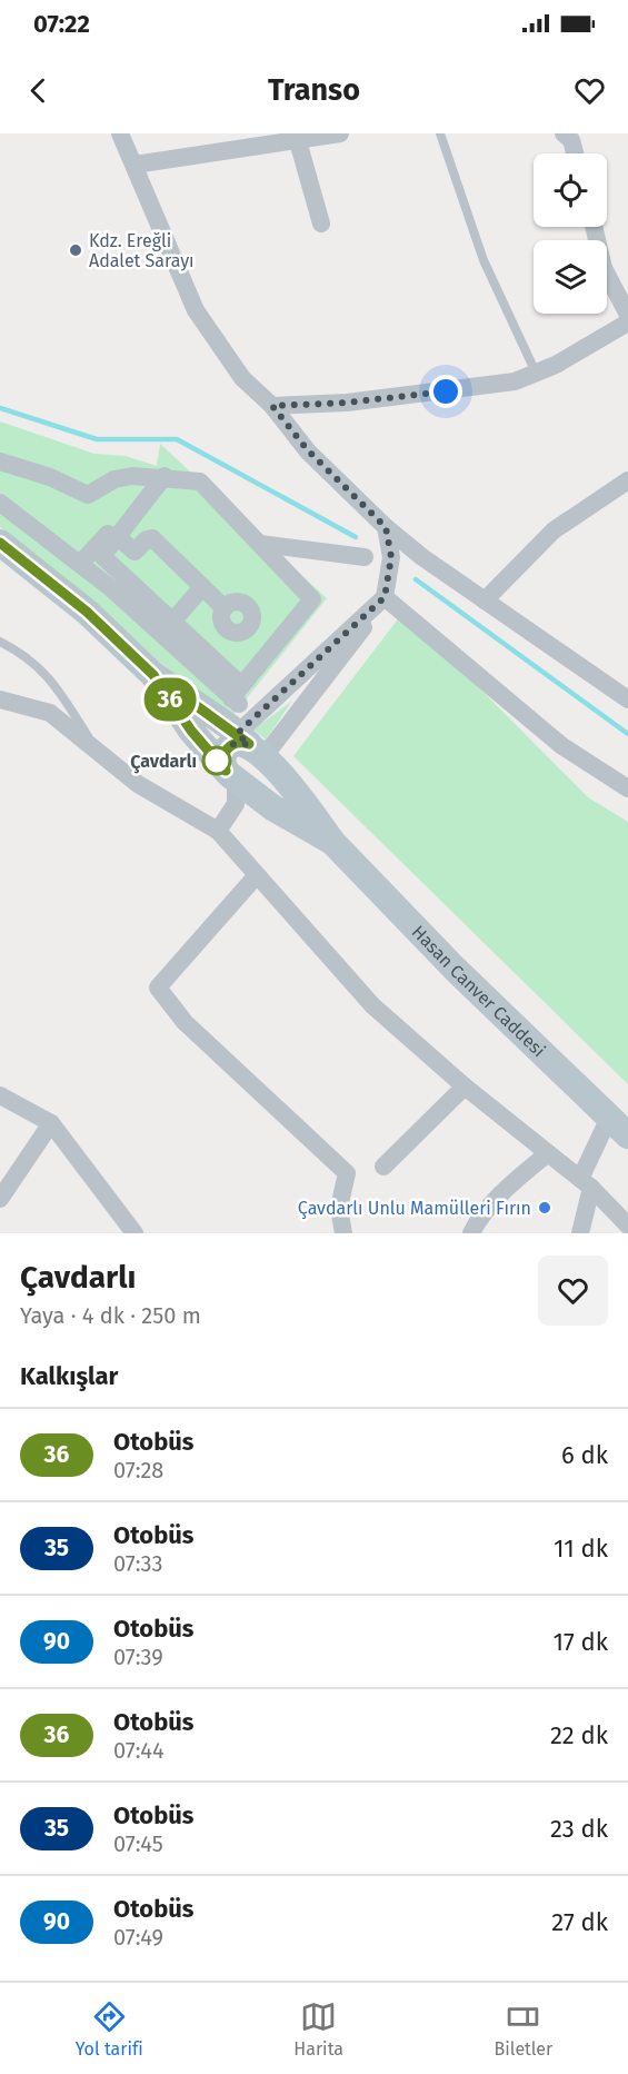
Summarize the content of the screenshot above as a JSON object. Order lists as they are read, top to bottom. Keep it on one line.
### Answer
{"streets":{"street":["Hasan Canver Caddesi"]},"places":["Kdz. Ereğli Adalet Sarayı","Çavdarlı","Çavdarlı Unlu Mamülleri Fırın"],"lines":["bus line 36"],"page":{"status":"07:22","header":"Transo","on_map":"36","heading":[["Çavdarlı","Yaya · 4 dk · 250 m"],"Kalkışlar"],"list":[{"mark":"36","name":"Otobüs","note":"07:28","value":"6 dk"},{"mark":"35","name":"Otobüs","note":"07:33","value":"11 dk"},{"mark":"90","name":"Otobüs","note":"07:39","value":"17 dk"},{"mark":"36","name":"Otobüs","note":"07:44","value":"22 dk"},{"mark":"35","name":"Otobüs","note":"07:45","value":"23 dk"},{"mark":"90","name":"Otobüs","note":"07:49","value":"27 dk"}],"tabs":["Yol tarifi","Harita","Biletler"]}}
